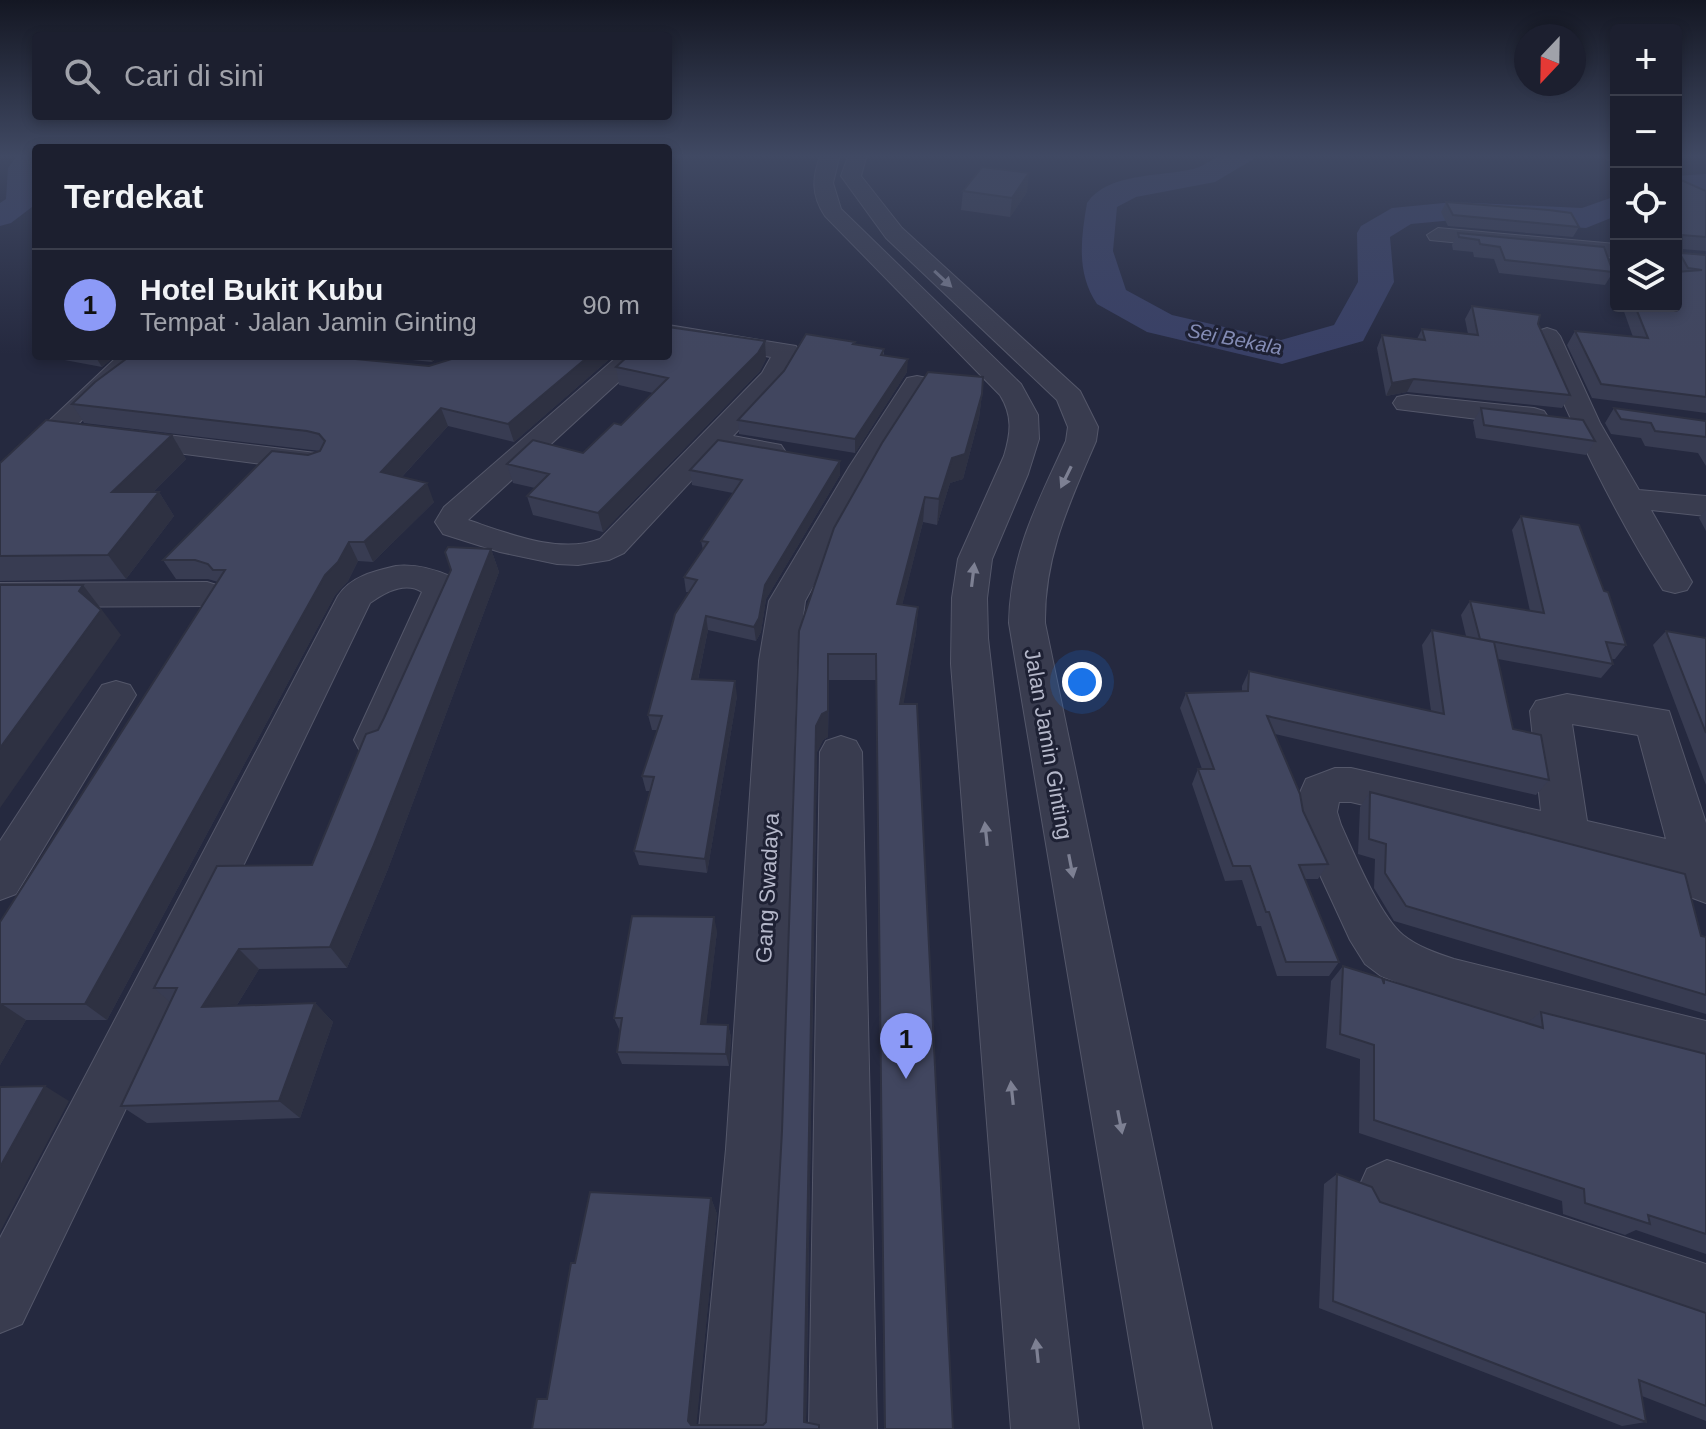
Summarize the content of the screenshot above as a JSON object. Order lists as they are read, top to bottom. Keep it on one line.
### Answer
{"streets":{"street":["Jalan Jamin Ginting","Gang Swadaya"]},"water":["Sei Bekala"],"north":"bottom","page":{"map_buttons":["+","−"],"search":"Cari di sini","heading":"Terdekat","list":[{"mark":"1","name":"Hotel Bukit Kubu","note":"Tempat · Jalan Jamin Ginting","value":"90 m"}],"pins":"1"}}
